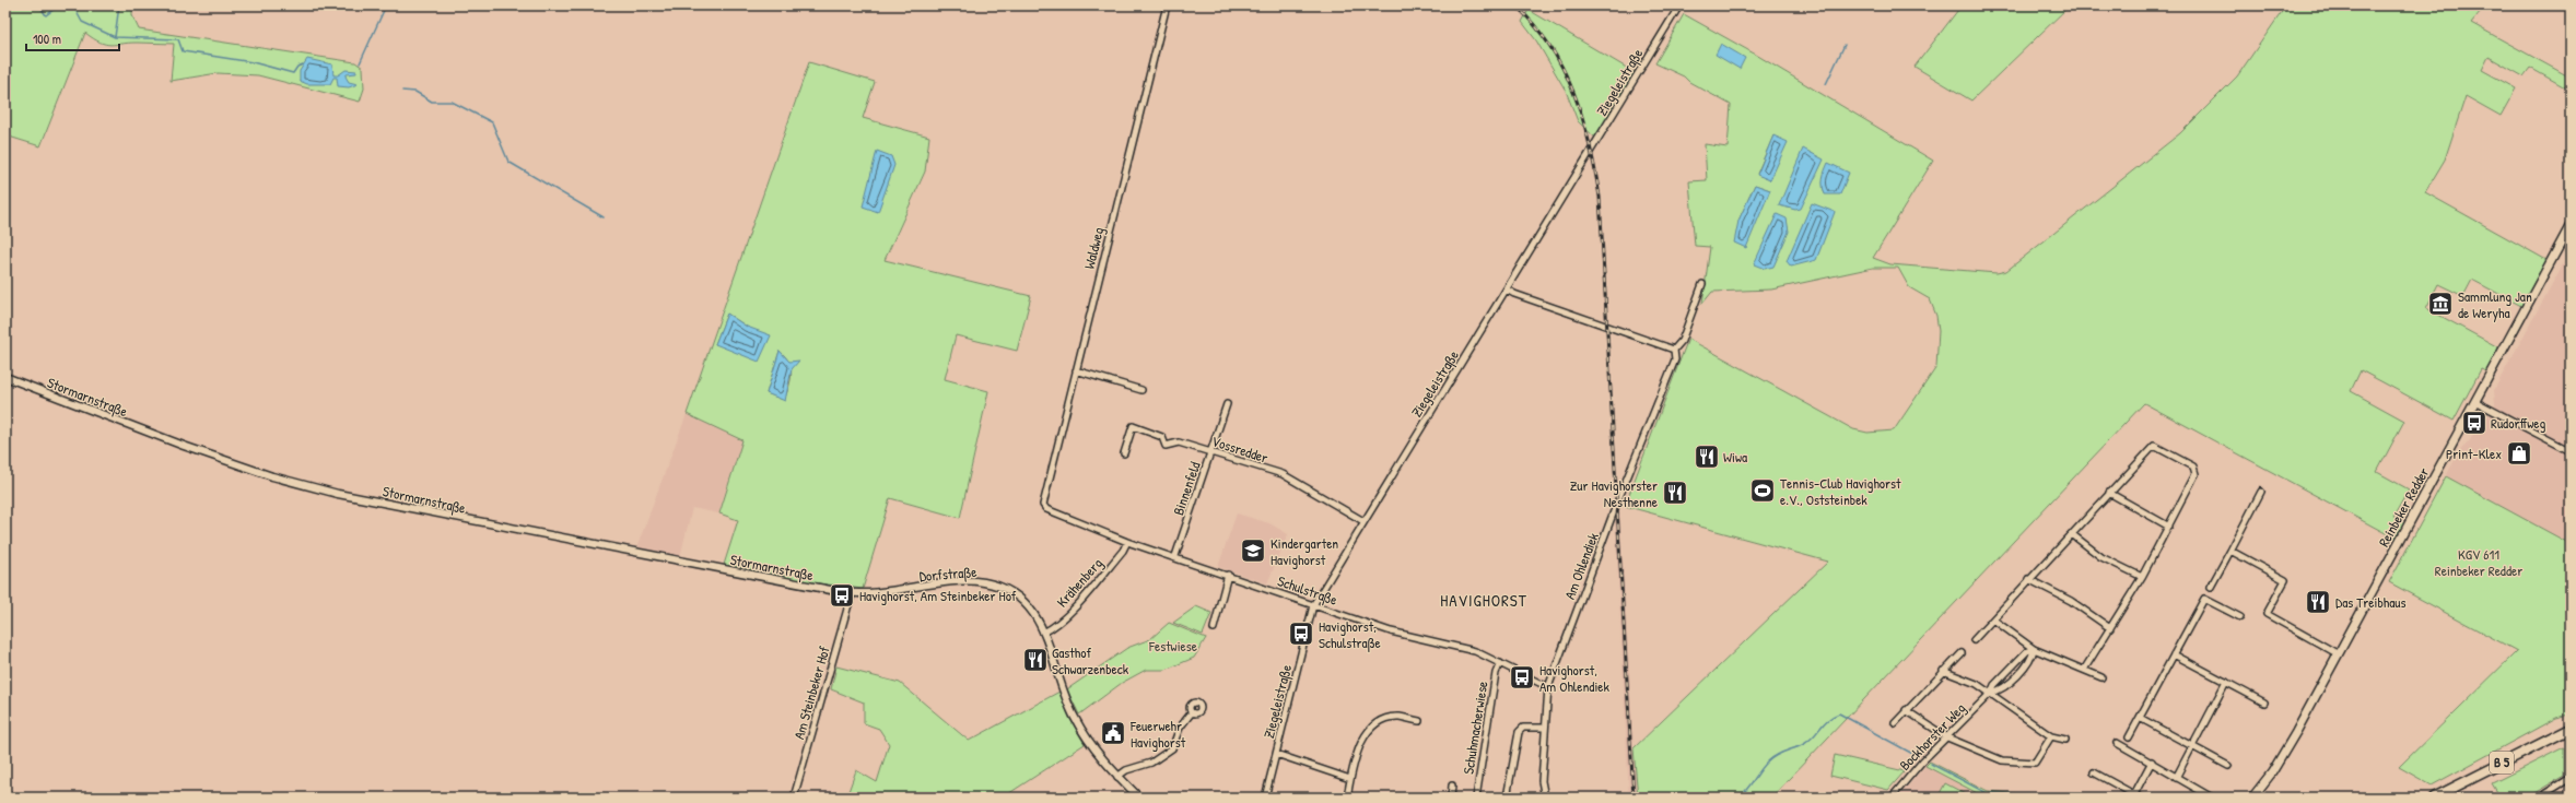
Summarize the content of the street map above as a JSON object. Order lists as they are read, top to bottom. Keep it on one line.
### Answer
{"streets":{"main road":["Reinbeker Redder","B 5"],"street":["Ziegeleistraße","Waldweg","Stormarnstraße","Vossredder","Binnenfeld","Am Ohlendiek","Dorfstraße","Krähenberg","Schulstraße","Am Steinbeker Hof","Schuhmacherwiese","Bockhorster Weg"]},"crossings":[["Ziegeleistraße","Vossredder"],["Ziegeleistraße","Schulstraße"],["Waldweg","Schulstraße"],["Stormarnstraße","Dorfstraße"],["Stormarnstraße","Am Steinbeker Hof"],["Vossredder","Binnenfeld"],["Binnenfeld","Schulstraße"],["Am Ohlendiek","Schulstraße"],["Dorfstraße","Krähenberg"],["Dorfstraße","Am Steinbeker Hof"],["Krähenberg","Schulstraße"],["Schulstraße","Schuhmacherwiese"]],"districts":["HAVIGHORST"],"parks":["KGV 611 Reinbeker Redder","Festwiese"],"places":{"museum":["Sammlung Jan de Weryha"],"bus stop":["Rudorffweg","Havighorst, Am Steinbeker Hof","Havighorst, Schulstraße","Havighorst, Am Ohlendiek"],"shop":["Print-Klex"],"restaurant":["Wiwa","Zur Havighorster Nesthenne","Das Treibhaus","Gasthof Schwarzenbeck"],"sports":["Tennis-Club Havighorst e.V., Oststeinbek"],"school or university":["Kindergarten Havighorst"],"public building":["Feuerwehr Havighorst"]},"scale_bar":"100 m"}
